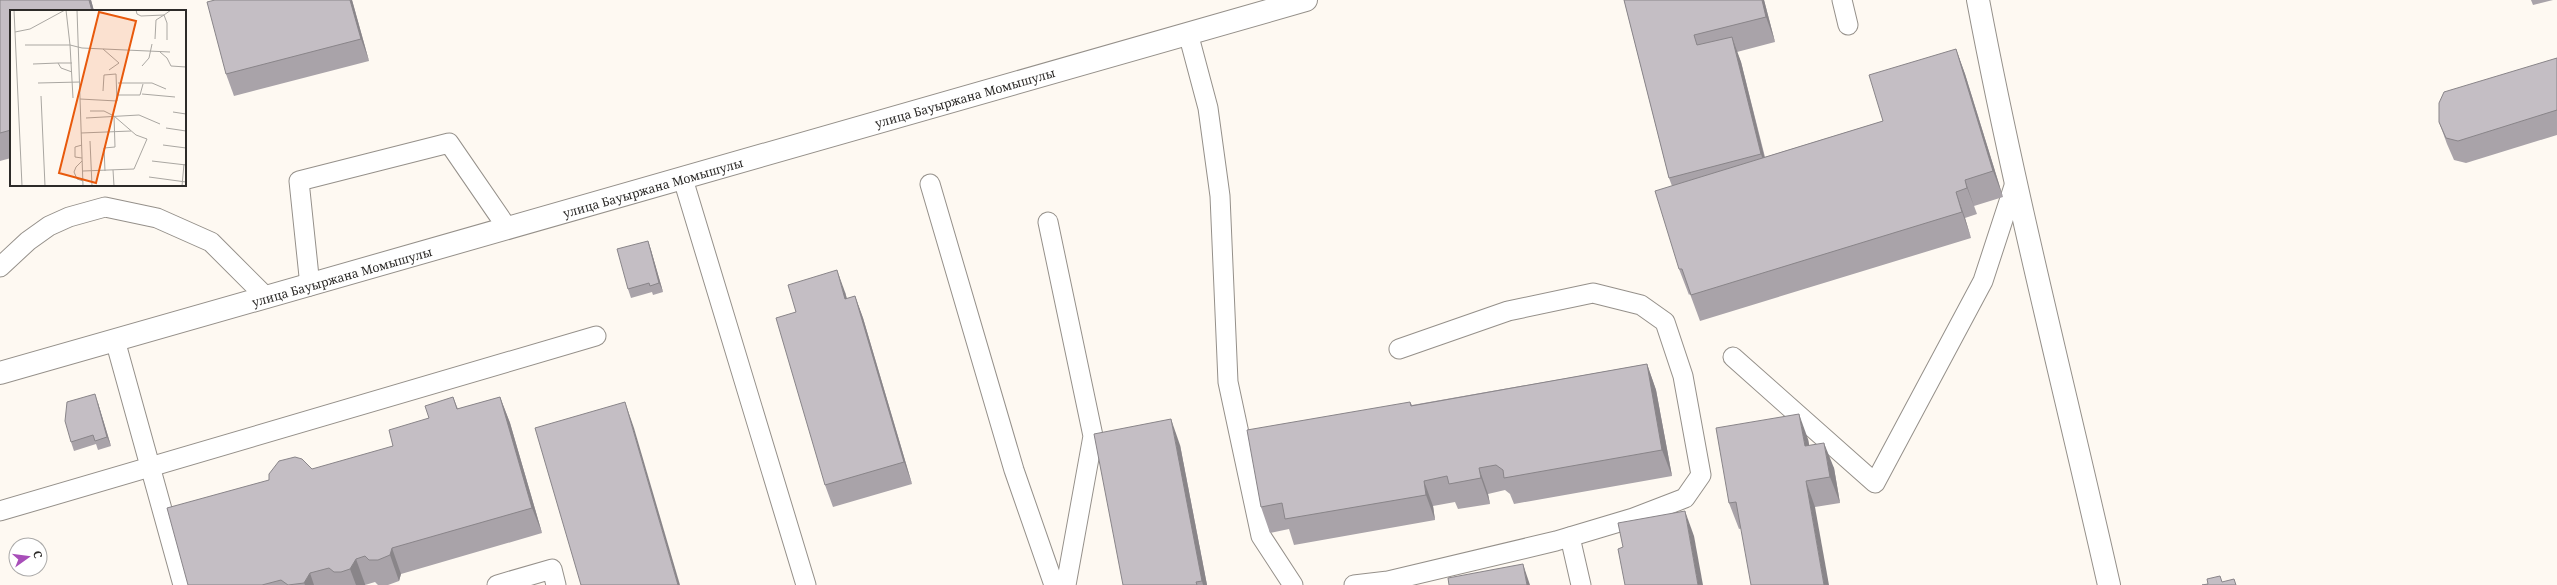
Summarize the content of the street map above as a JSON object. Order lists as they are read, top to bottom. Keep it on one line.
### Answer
{"streets":{"street":["улица Бауыржана Момышулы"]},"north":"right"}
